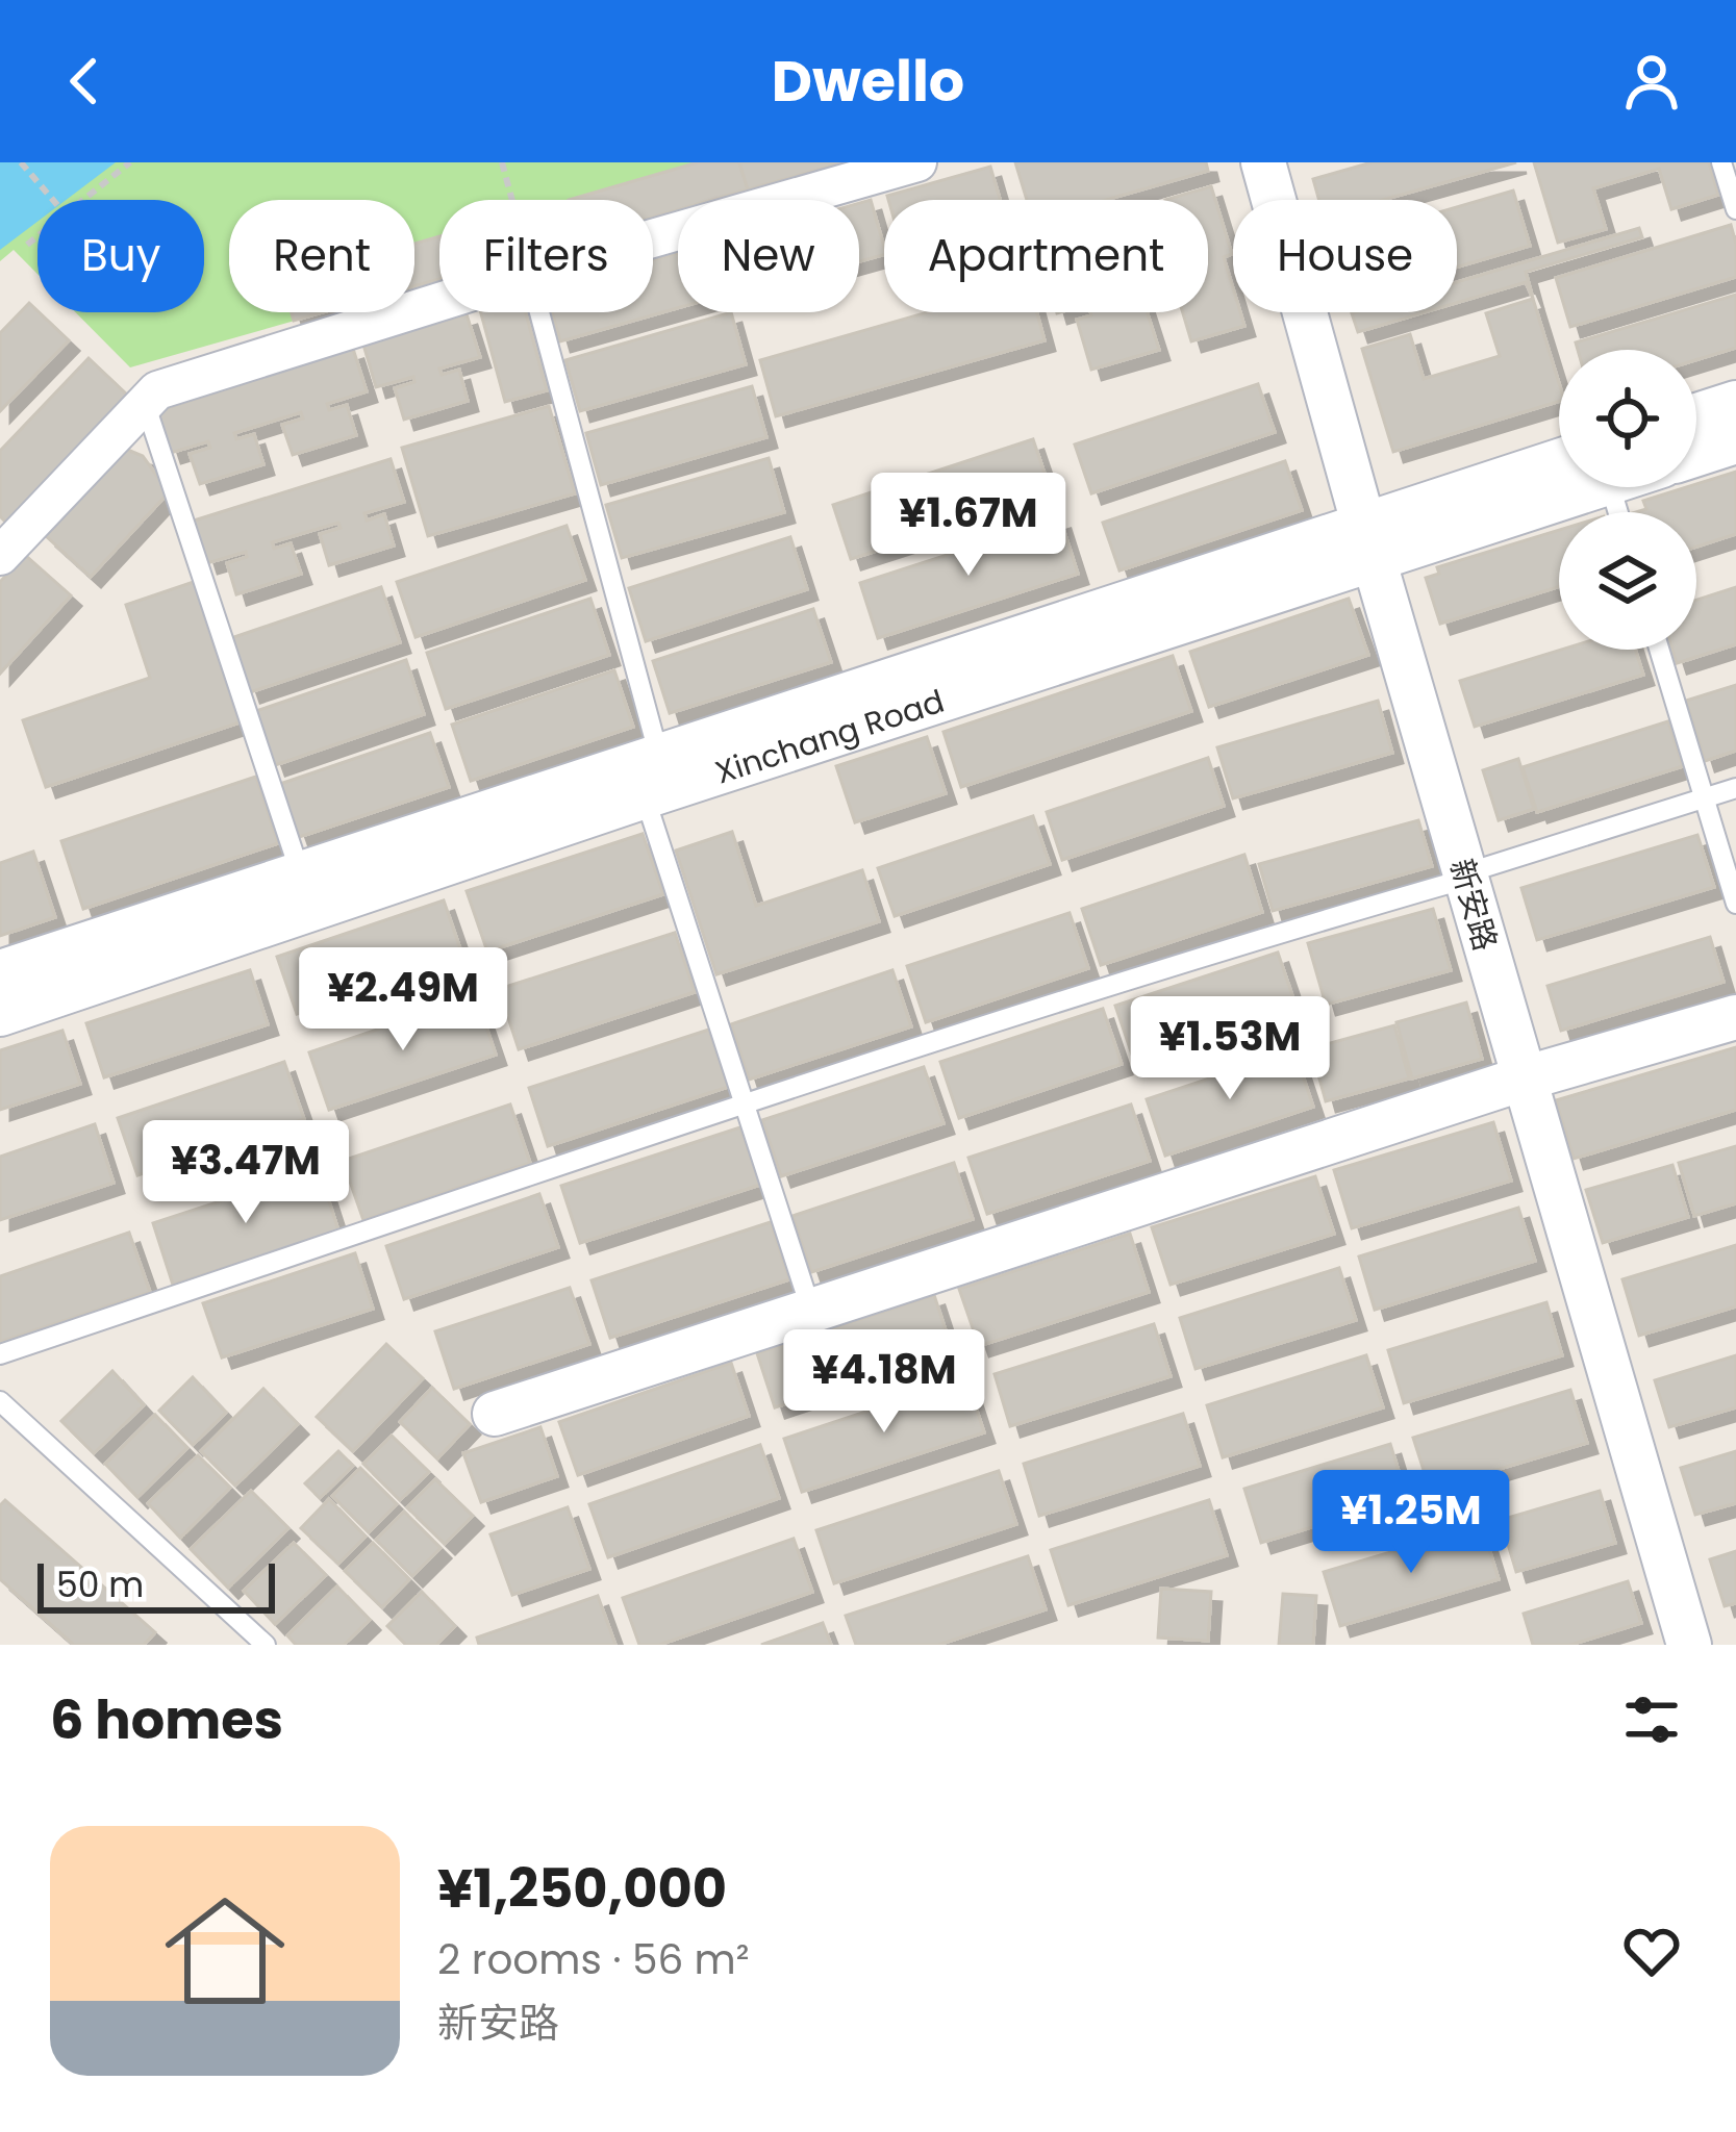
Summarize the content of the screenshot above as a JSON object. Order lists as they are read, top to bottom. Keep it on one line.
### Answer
{"streets":{"street":["Xinchang Road","新安路"]},"crossings":[["Xinchang Road","新安路"]],"scale_bar":"50 m","page":{"header":"Dwello","chip":["Buy","Rent","Filters","New","Apartment","House"],"price":["¥1.67M","¥2.49M","¥1.53M","¥3.47M","¥4.18M","¥1.25M"],"scale":"50 m","heading":"6 homes","list":[{"name":"¥1,250,000","note":"2 rooms · 56 m² · 新安路"}]}}
